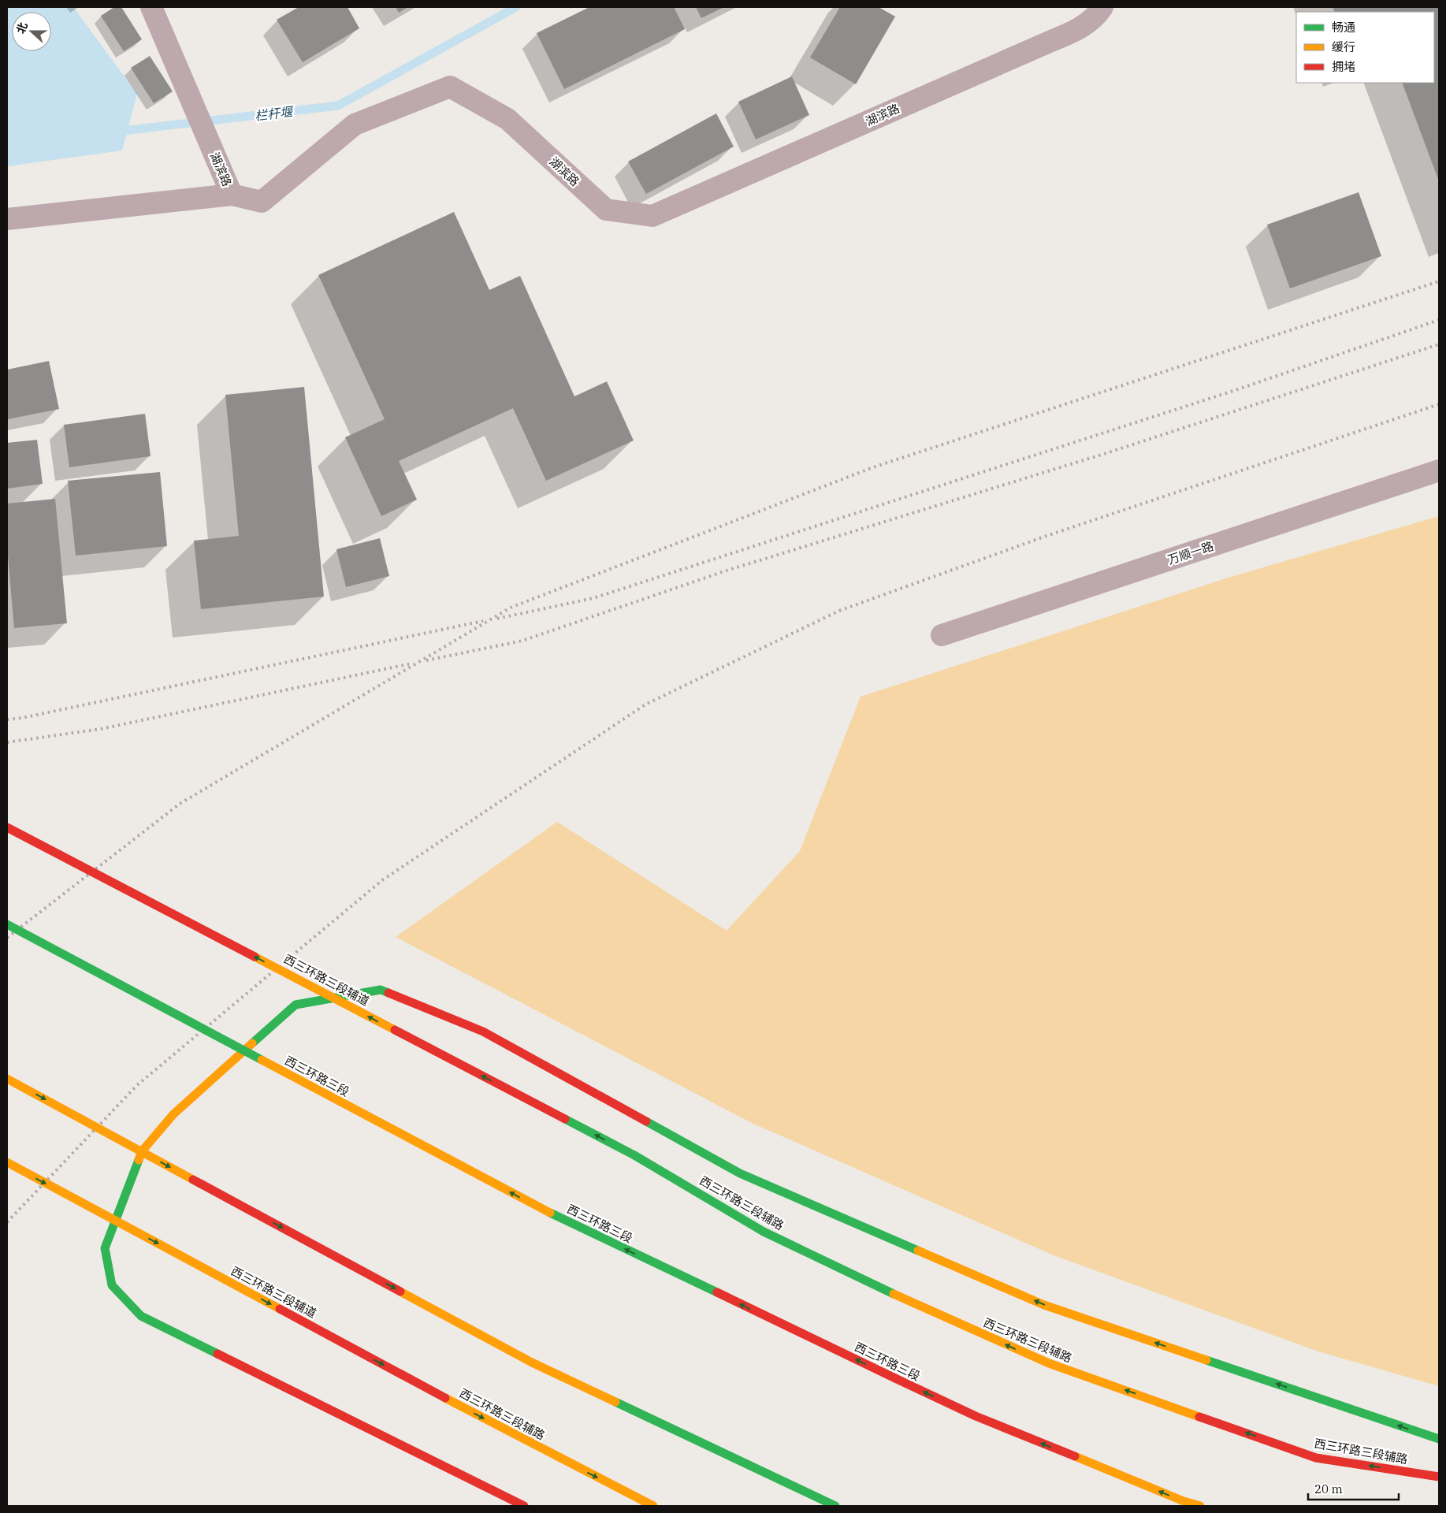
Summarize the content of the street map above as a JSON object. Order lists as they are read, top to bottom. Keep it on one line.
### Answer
{"streets":{"main road":["西三环路三段辅道","西三环路三段","西三环路三段辅路"],"street":["湖滨路","万顺一路"]},"crossings":[["西三环路三段辅道","西三环路三段辅路"]],"one_way":["西三环路三段"],"water":["栏杆堰"],"legend":["畅通","缓行","拥堵"],"scale_bar":"20 m","north":"left"}
